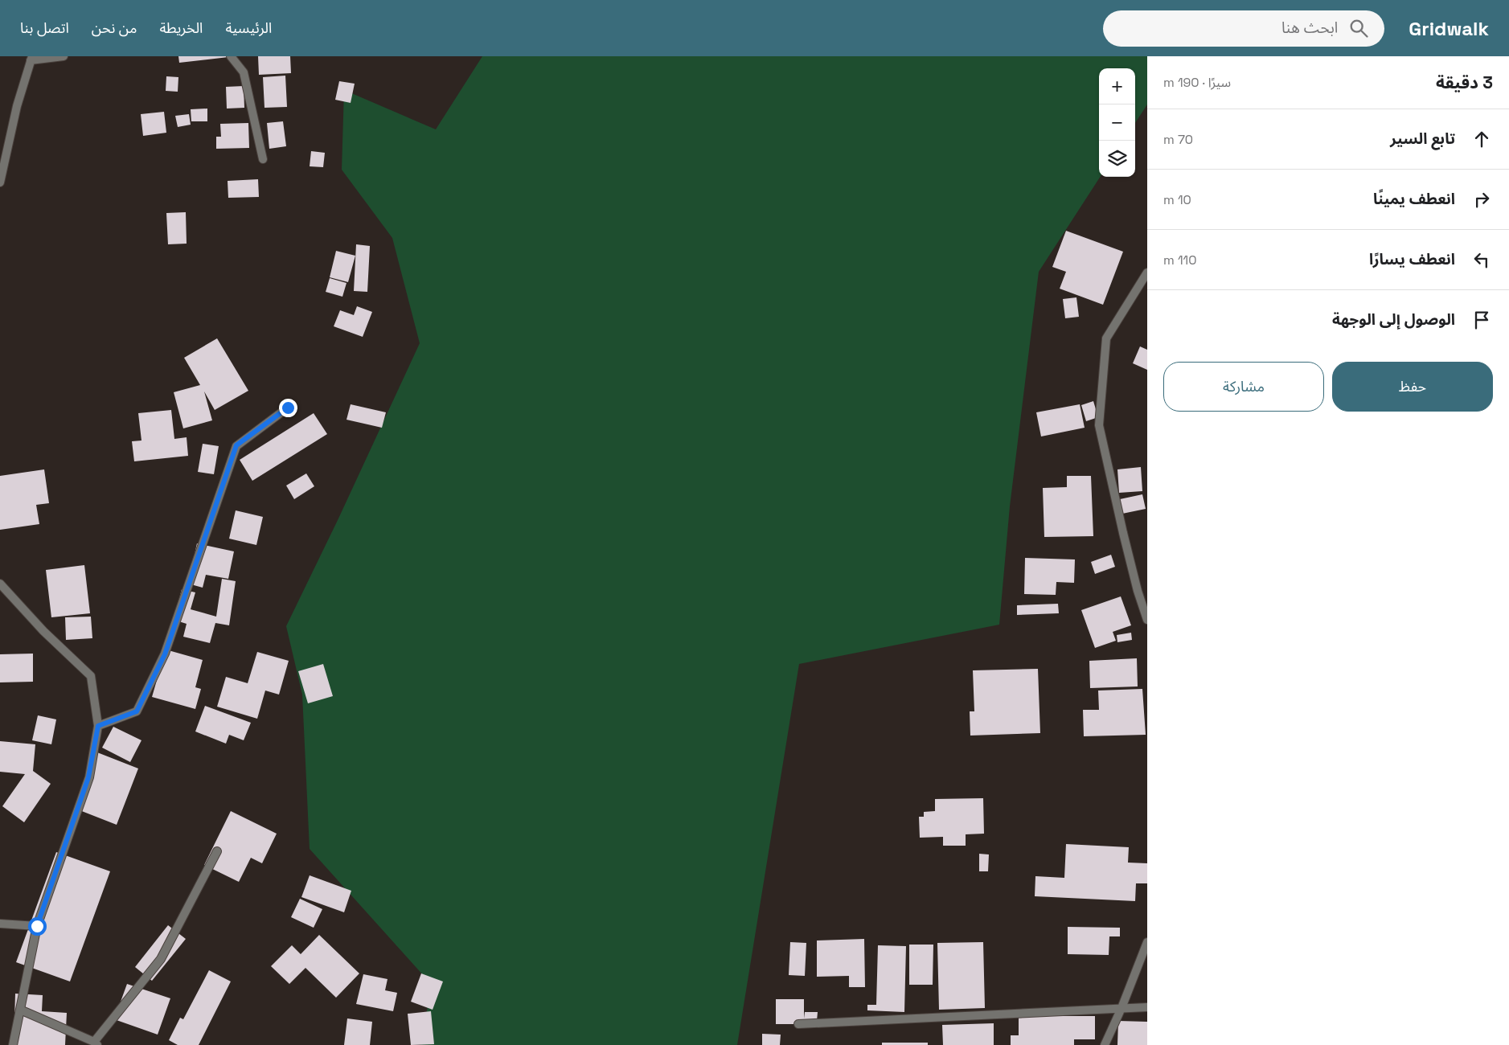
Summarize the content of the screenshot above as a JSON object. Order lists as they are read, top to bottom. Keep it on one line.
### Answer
{"page":{"header":"Gridwalk","search":"ابحث هنا","nav":["الرئيسية","الخريطة","من نحن","اتصل بنا"],"heading":["3 دقيقة","سيرًا · 190 m"],"map_buttons":["+","−"],"list":[["تابع السير","70 m"],["انعطف يمينًا","10 m"],["انعطف يسارًا","110 m"],"الوصول إلى الوجهة"],"buttons":["حفظ","مشاركة"]}}
